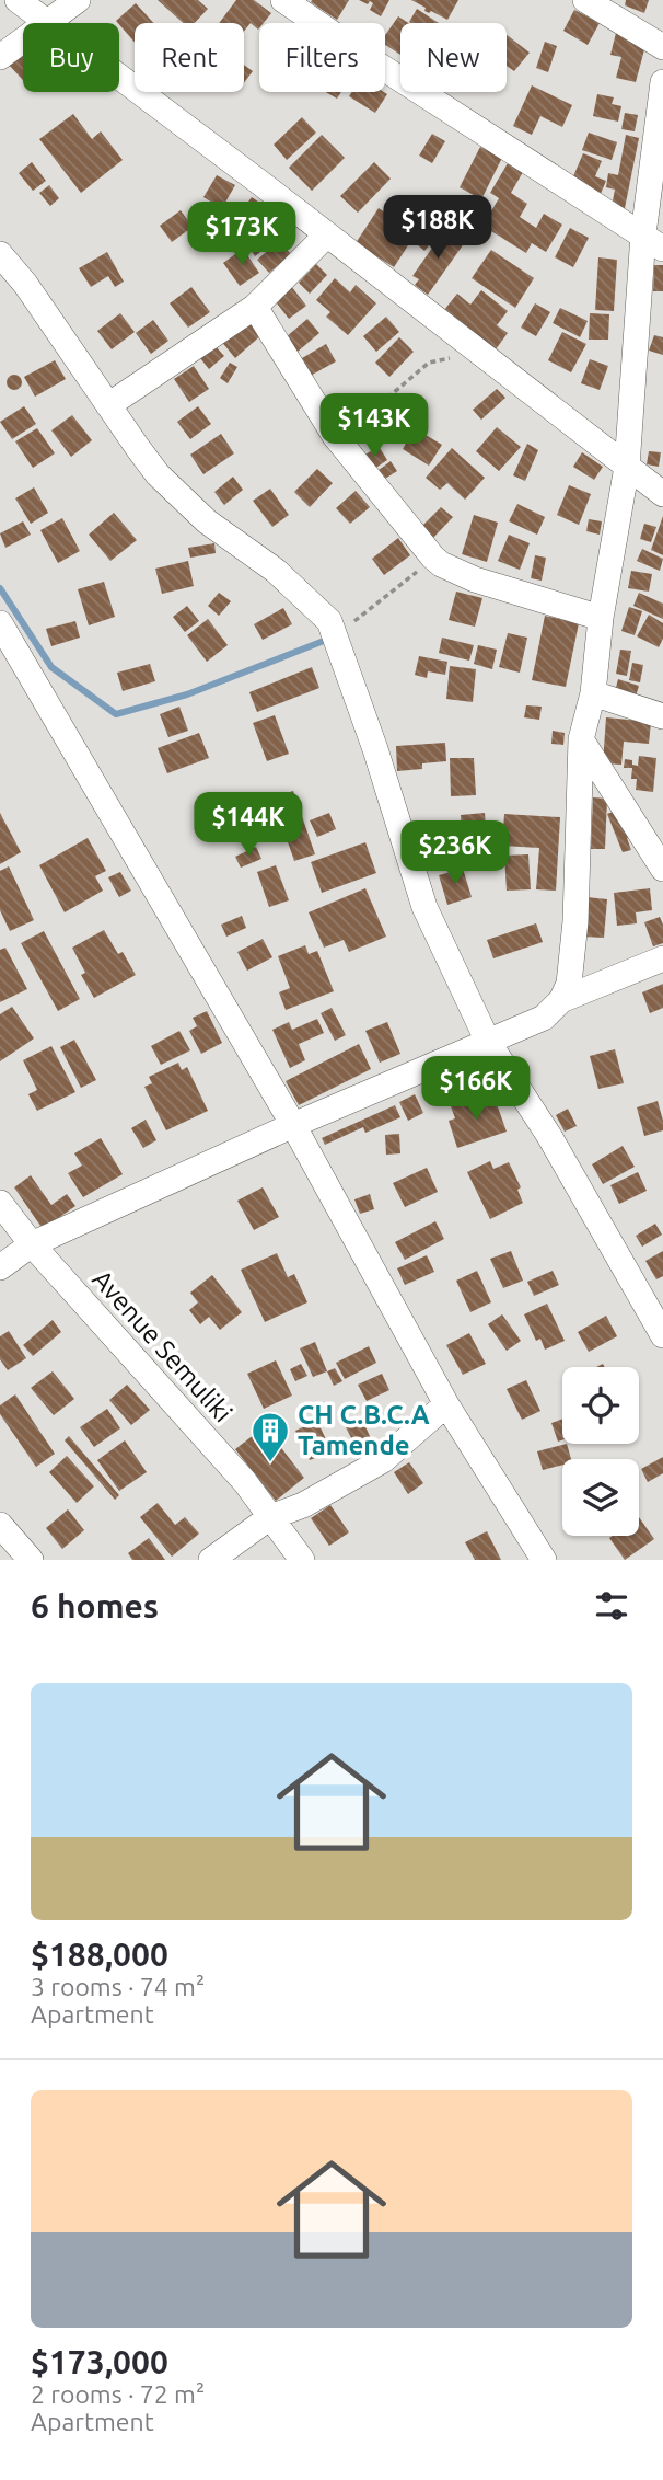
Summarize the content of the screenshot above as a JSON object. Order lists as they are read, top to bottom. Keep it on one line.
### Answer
{"streets":{"street":["Avenue Semuliki"]},"places":{"building":["CH C.B.C.A Tamende"]},"page":{"chip":["Buy","Rent","Filters","New"],"price":["$188K","$173K","$143K","$144K","$236K","$166K"],"heading":"6 homes","list":[{"name":"$188,000","note":"3 rooms · 74 m² · Apartment"},{"name":"$173,000","note":"2 rooms · 72 m² · Apartment"}]}}
